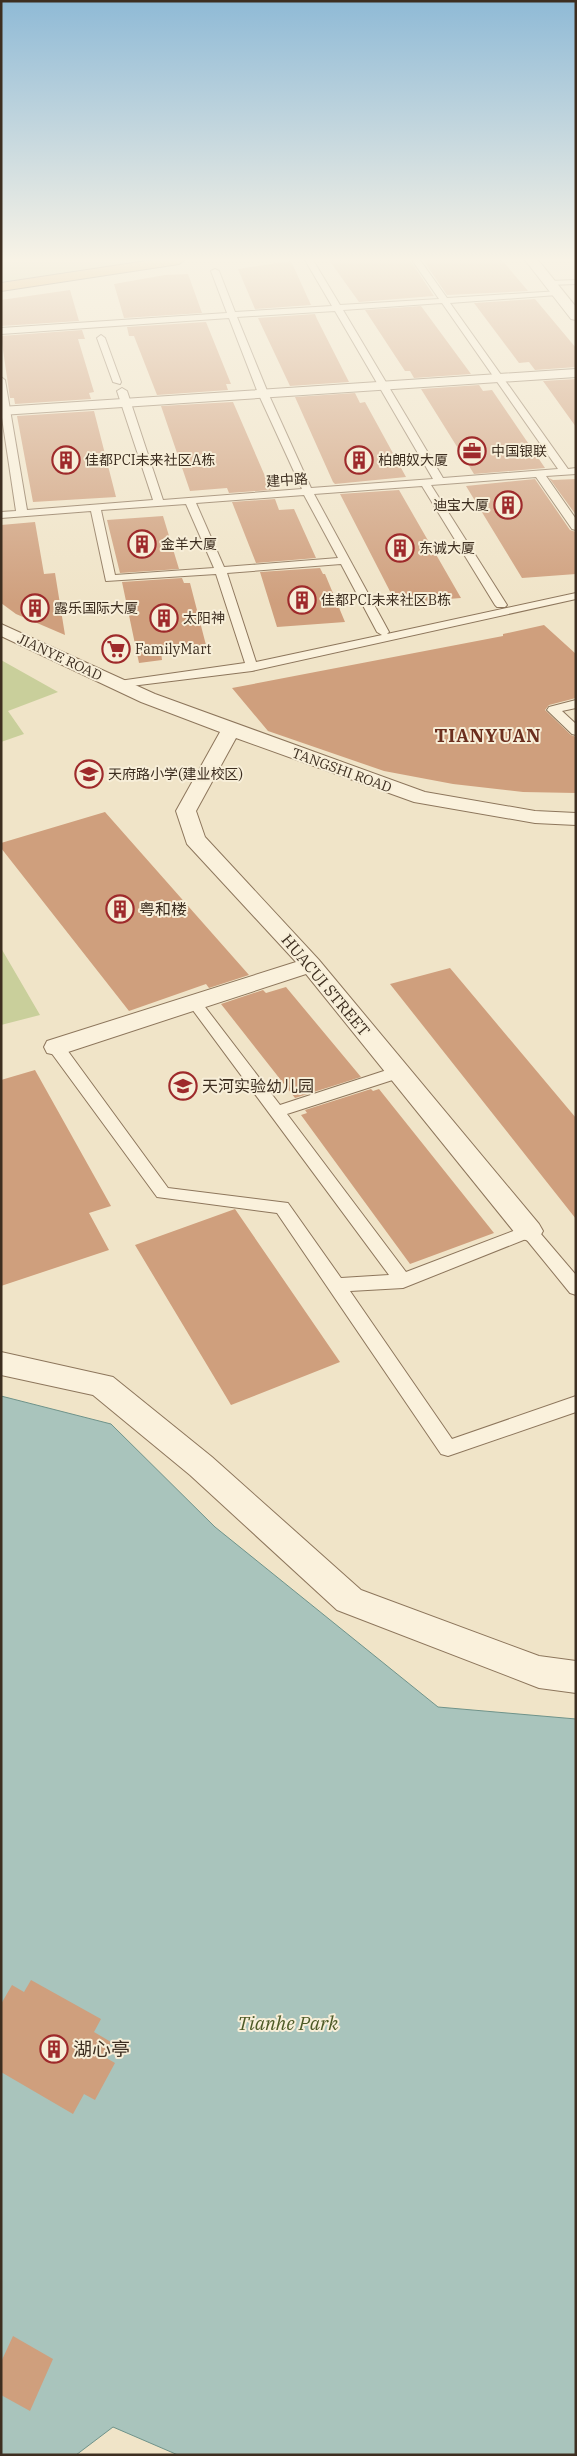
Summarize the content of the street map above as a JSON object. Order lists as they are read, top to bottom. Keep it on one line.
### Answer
{"streets":{"street":["JIANYE ROAD","TANGSHI ROAD","HUACUI STREET"],"lane":["建中路"]},"crossings":[["JIANYE ROAD","TANGSHI ROAD"],["TANGSHI ROAD","HUACUI STREET"]],"districts":["TIANYUAN"],"parks":["Tianhe Park"],"places":{"office":["中国银联"],"building":["佳都PCI未来社区A栋","柏朗奴大厦","迪宝大厦","金羊大厦","东诚大厦","佳都PCI未来社区B栋","露乐国际大厦","太阳神","粤和楼","湖心亭"],"supermarket":["FamilyMart"],"school or university":["天府路小学(建业校区)","天河实验幼儿园"]}}
